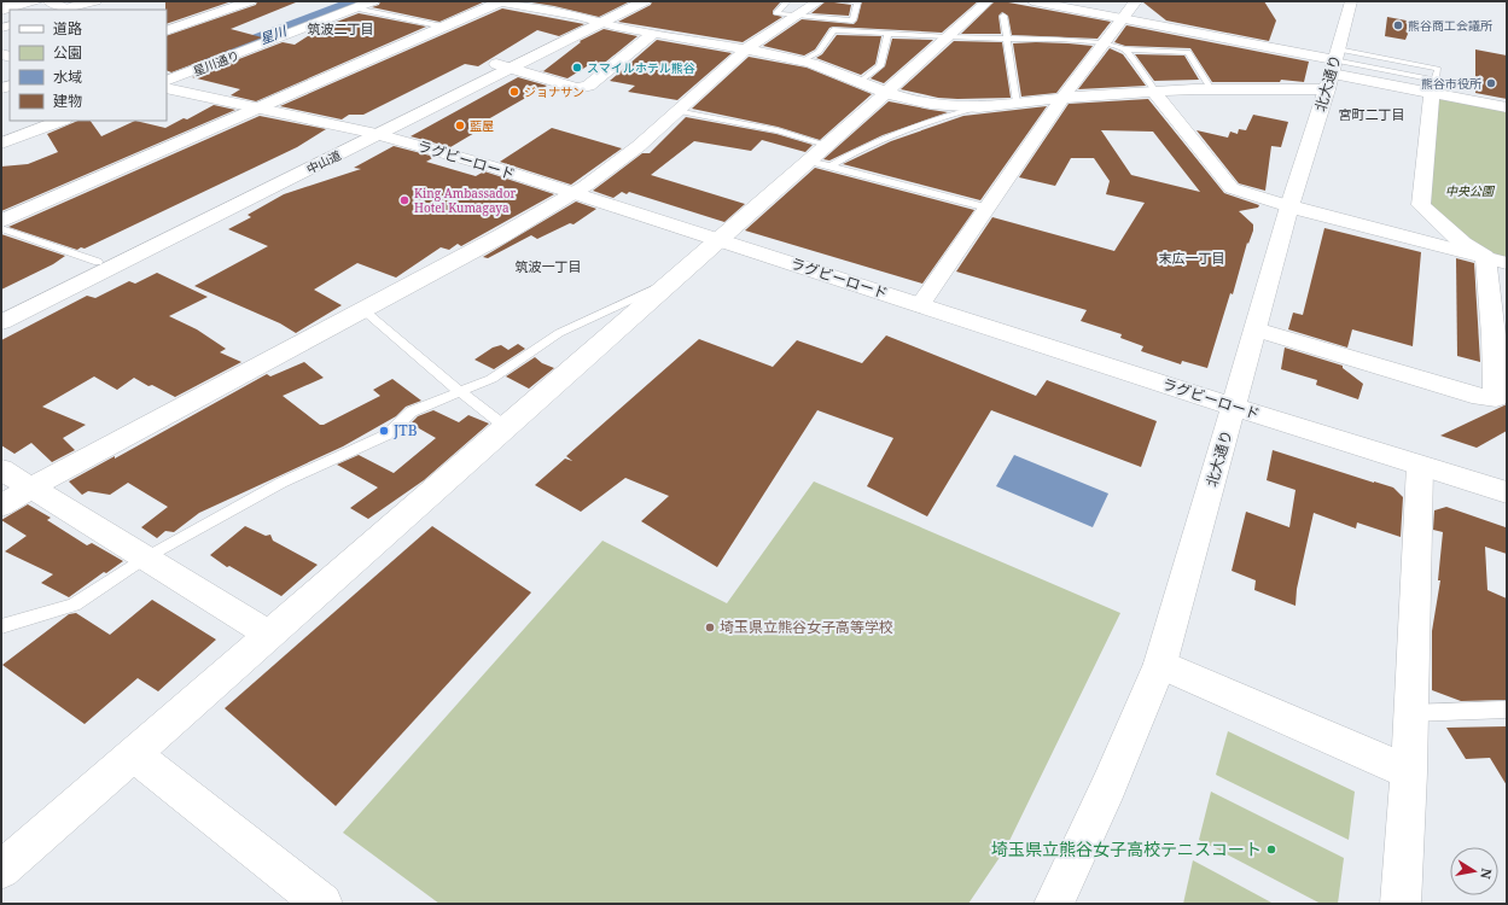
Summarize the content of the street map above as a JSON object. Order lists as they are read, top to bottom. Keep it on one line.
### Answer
{"streets":{"main road":["星川通り","北大通り","ラグビーロード","中山道"]},"crossings":[["北大通り","ラグビーロード"],["ラグビーロード","中山道"]],"districts":["筑波二丁目","宮町二丁目","末広一丁目","筑波一丁目"],"water":["星川"],"parks":["中央公園"],"places":["熊谷商工会議所","スマイルホテル熊谷","熊谷市役所","ジョナサン","藍屋","King Ambassador Hotel Kumagaya","JTB","埼玉県立熊谷女子高等学校","埼玉県立熊谷女子高校テニスコート"],"legend":["道路","公園","水域","建物"],"north":"right"}
